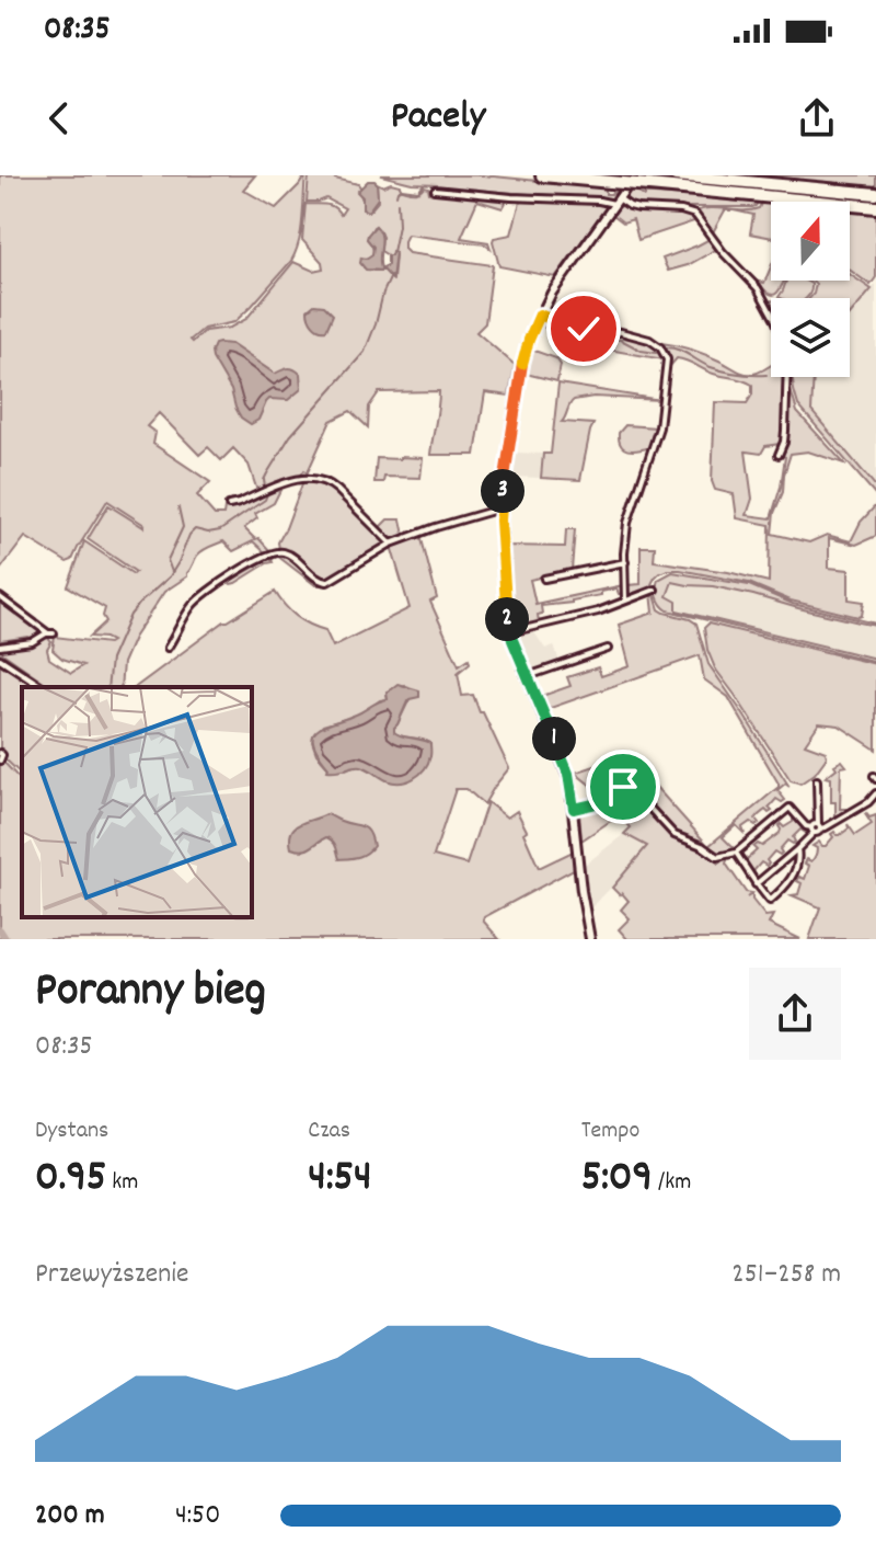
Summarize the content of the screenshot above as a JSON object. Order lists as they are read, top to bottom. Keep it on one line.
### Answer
{"north":"top","page":{"status":"08:35","header":"Pacely","pins":["3","2","1"],"heading":["Poranny bieg","08:35"],"stats":[["Dystans","0.95 km"],["Czas","4:54"],["Tempo","5:09 /km"]],"chart":["Przewyższenie","251–258 m"],"list":[{"name":"200 m","note":"4:50"}]}}
